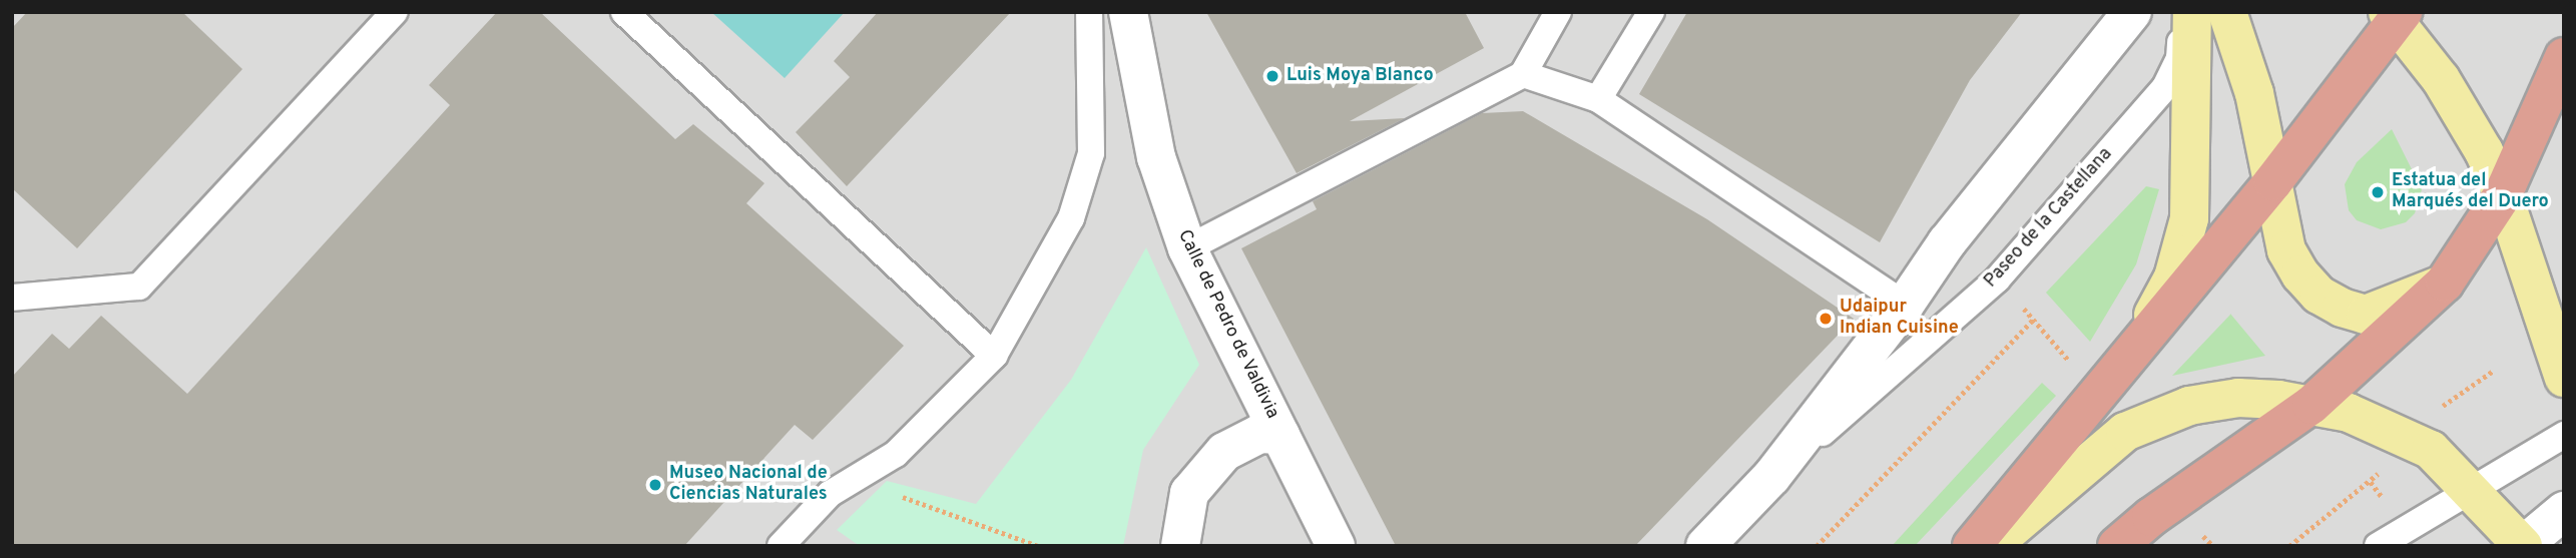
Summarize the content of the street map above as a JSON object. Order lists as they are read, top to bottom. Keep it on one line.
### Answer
{"streets":{"street":["Paseo de la Castellana","Calle de Pedro de Valdivia"]},"places":["Luis Moya Blanco","Estatua del Marqués del Duero","Udaipur Indian Cuisine","Museo Nacional de Ciencias Naturales"]}
